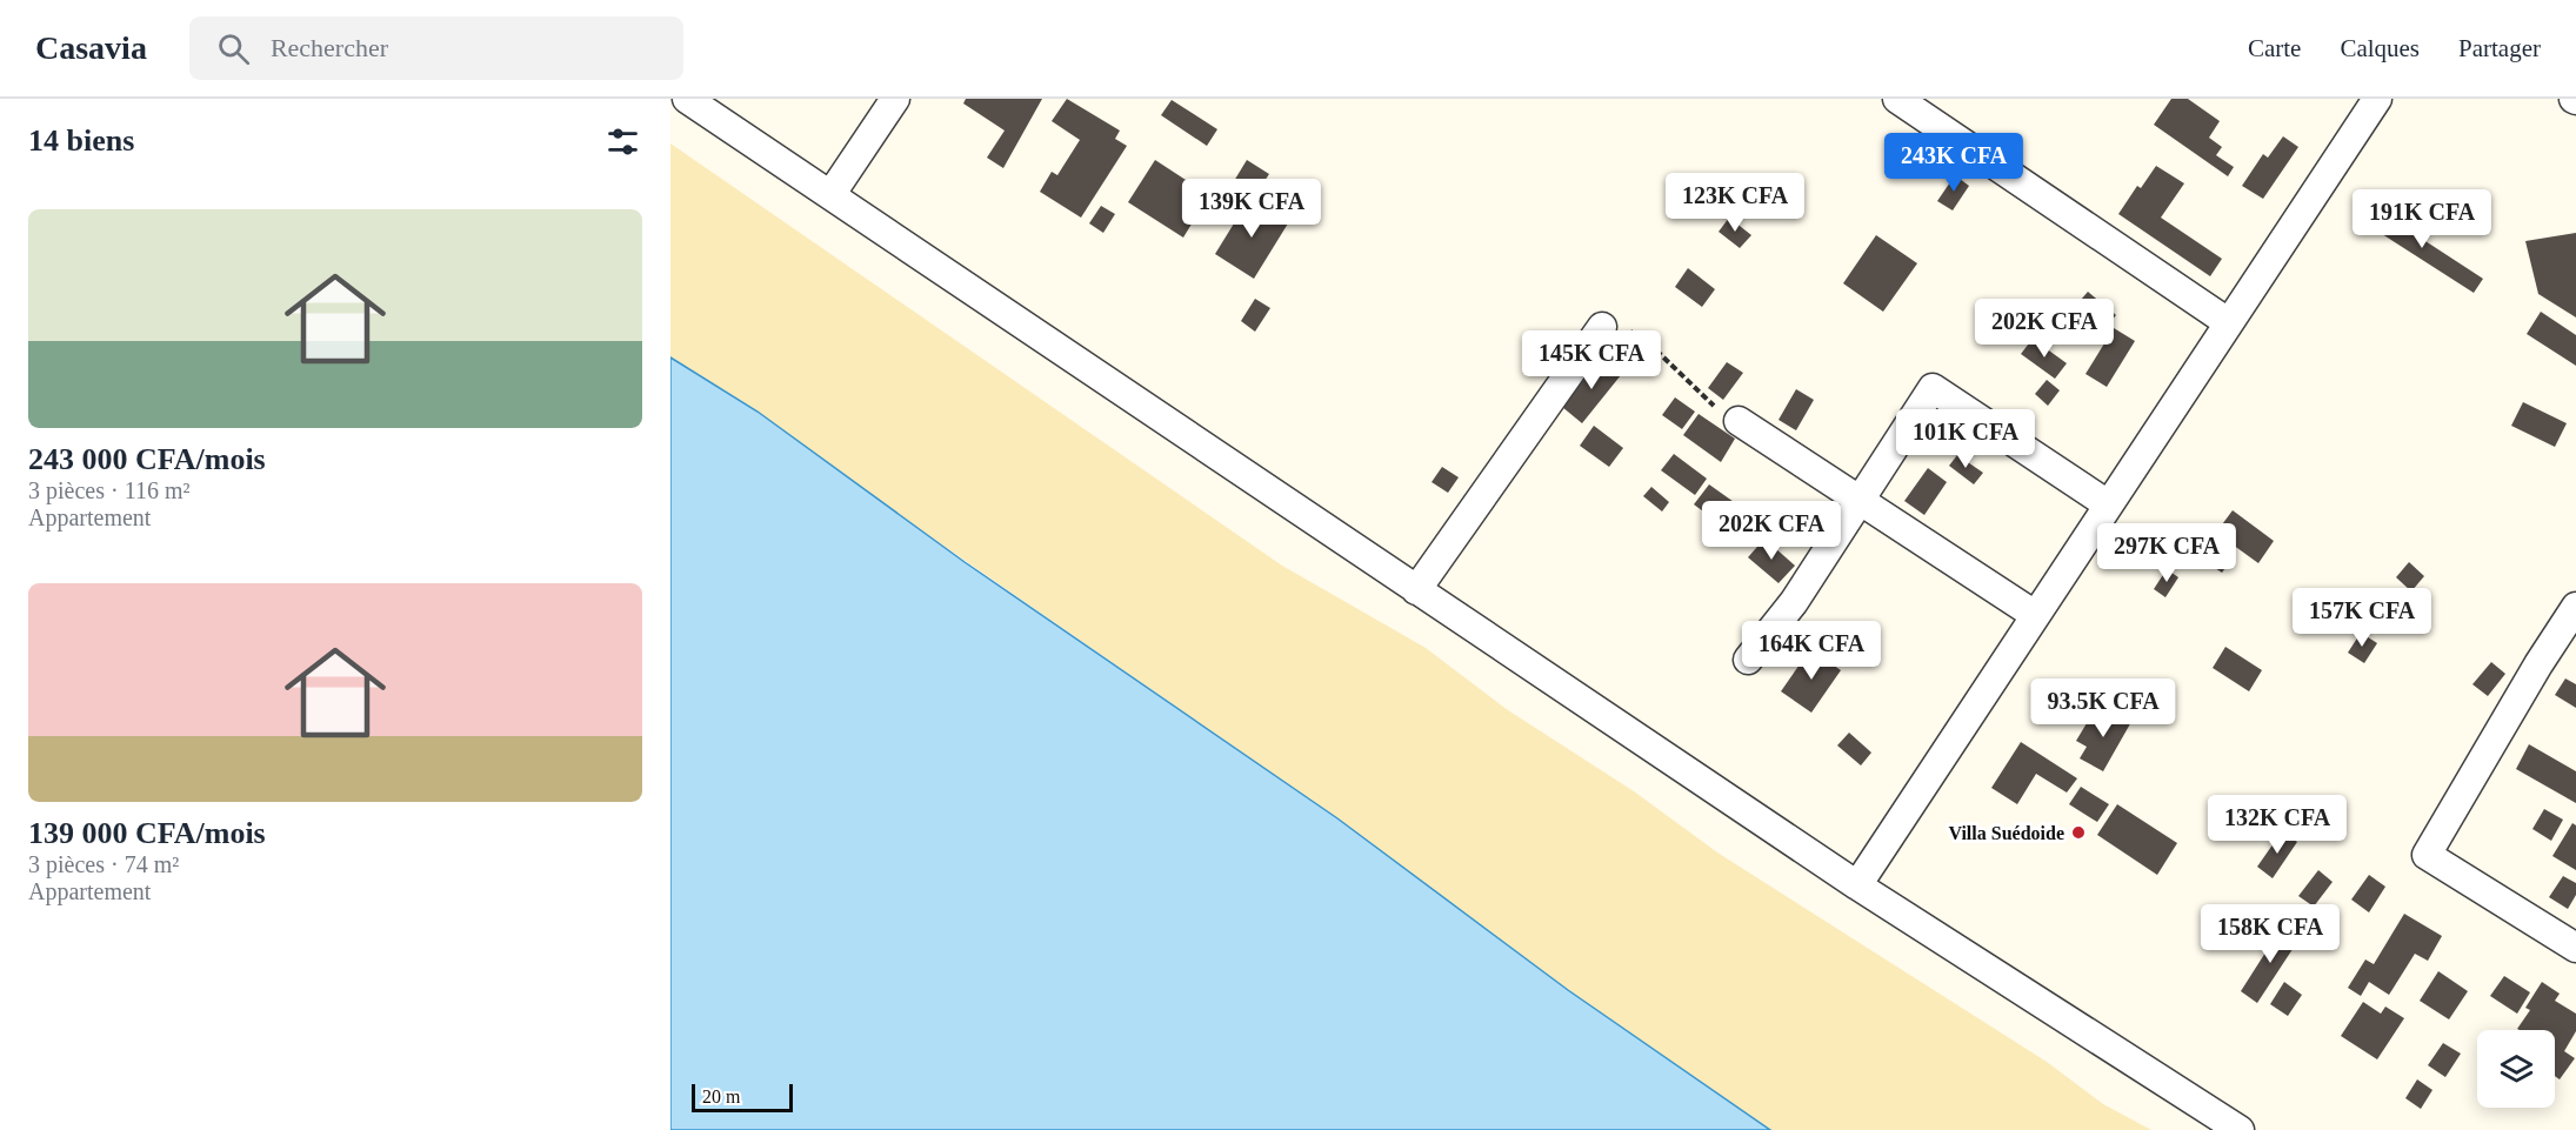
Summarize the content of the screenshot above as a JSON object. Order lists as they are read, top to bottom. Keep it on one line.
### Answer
{"places":["Villa Suédoide"],"scale_bar":"20 m","page":{"header":"Casavia","search":"Rechercher","nav":["Carte","Calques","Partager"],"heading":"14 biens","price":["243K CFA","123K CFA","139K CFA","191K CFA","202K CFA","145K CFA","101K CFA","202K CFA","297K CFA","157K CFA","164K CFA","93.5K CFA","132K CFA","158K CFA"],"list":[{"name":"243 000 CFA/mois","note":"3 pièces · 116 m² · Appartement"},{"name":"139 000 CFA/mois","note":"3 pièces · 74 m² · Appartement"}],"scale":"20 m"}}
